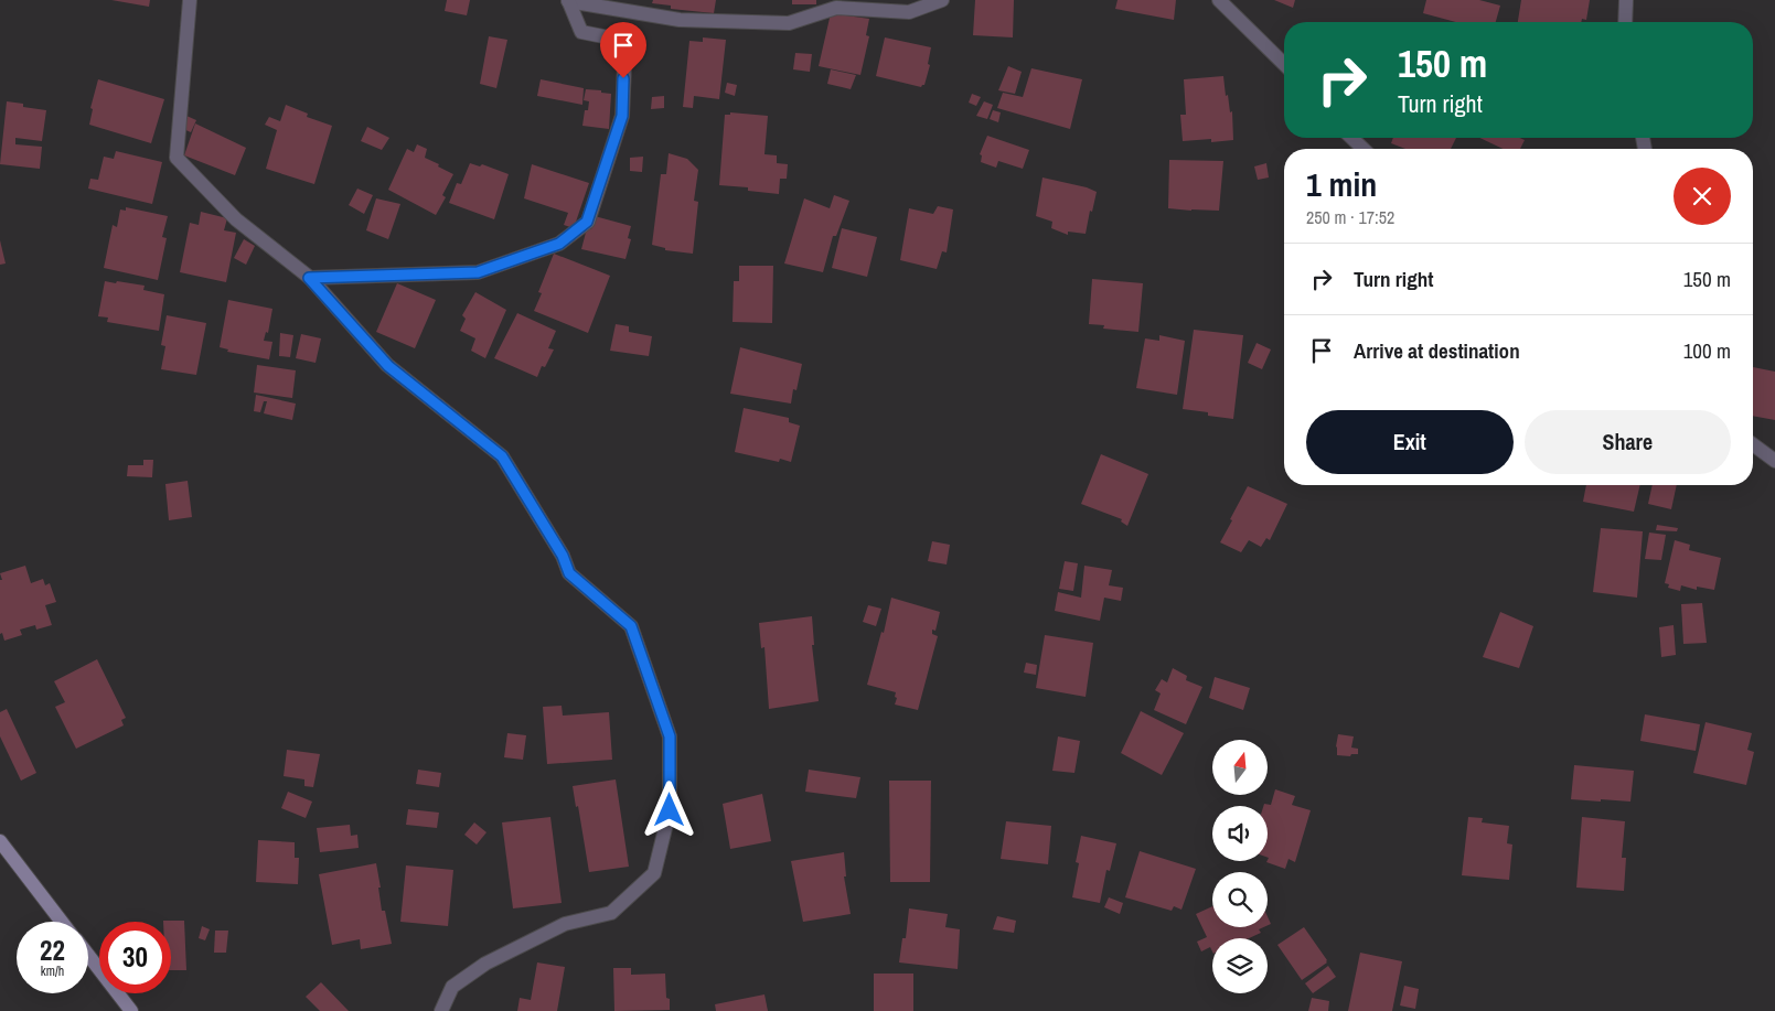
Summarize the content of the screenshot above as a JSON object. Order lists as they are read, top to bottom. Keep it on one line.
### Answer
{"north":"top","page":{"turn":["150 m","Turn right"],"heading":["1 min","250 m · 17:52"],"list":[{"name":"Turn right","value":"150 m"},{"name":"Arrive at destination","value":"100 m"}],"buttons":["Exit","Share"],"speed":"22 km/h","limit":"30"}}
